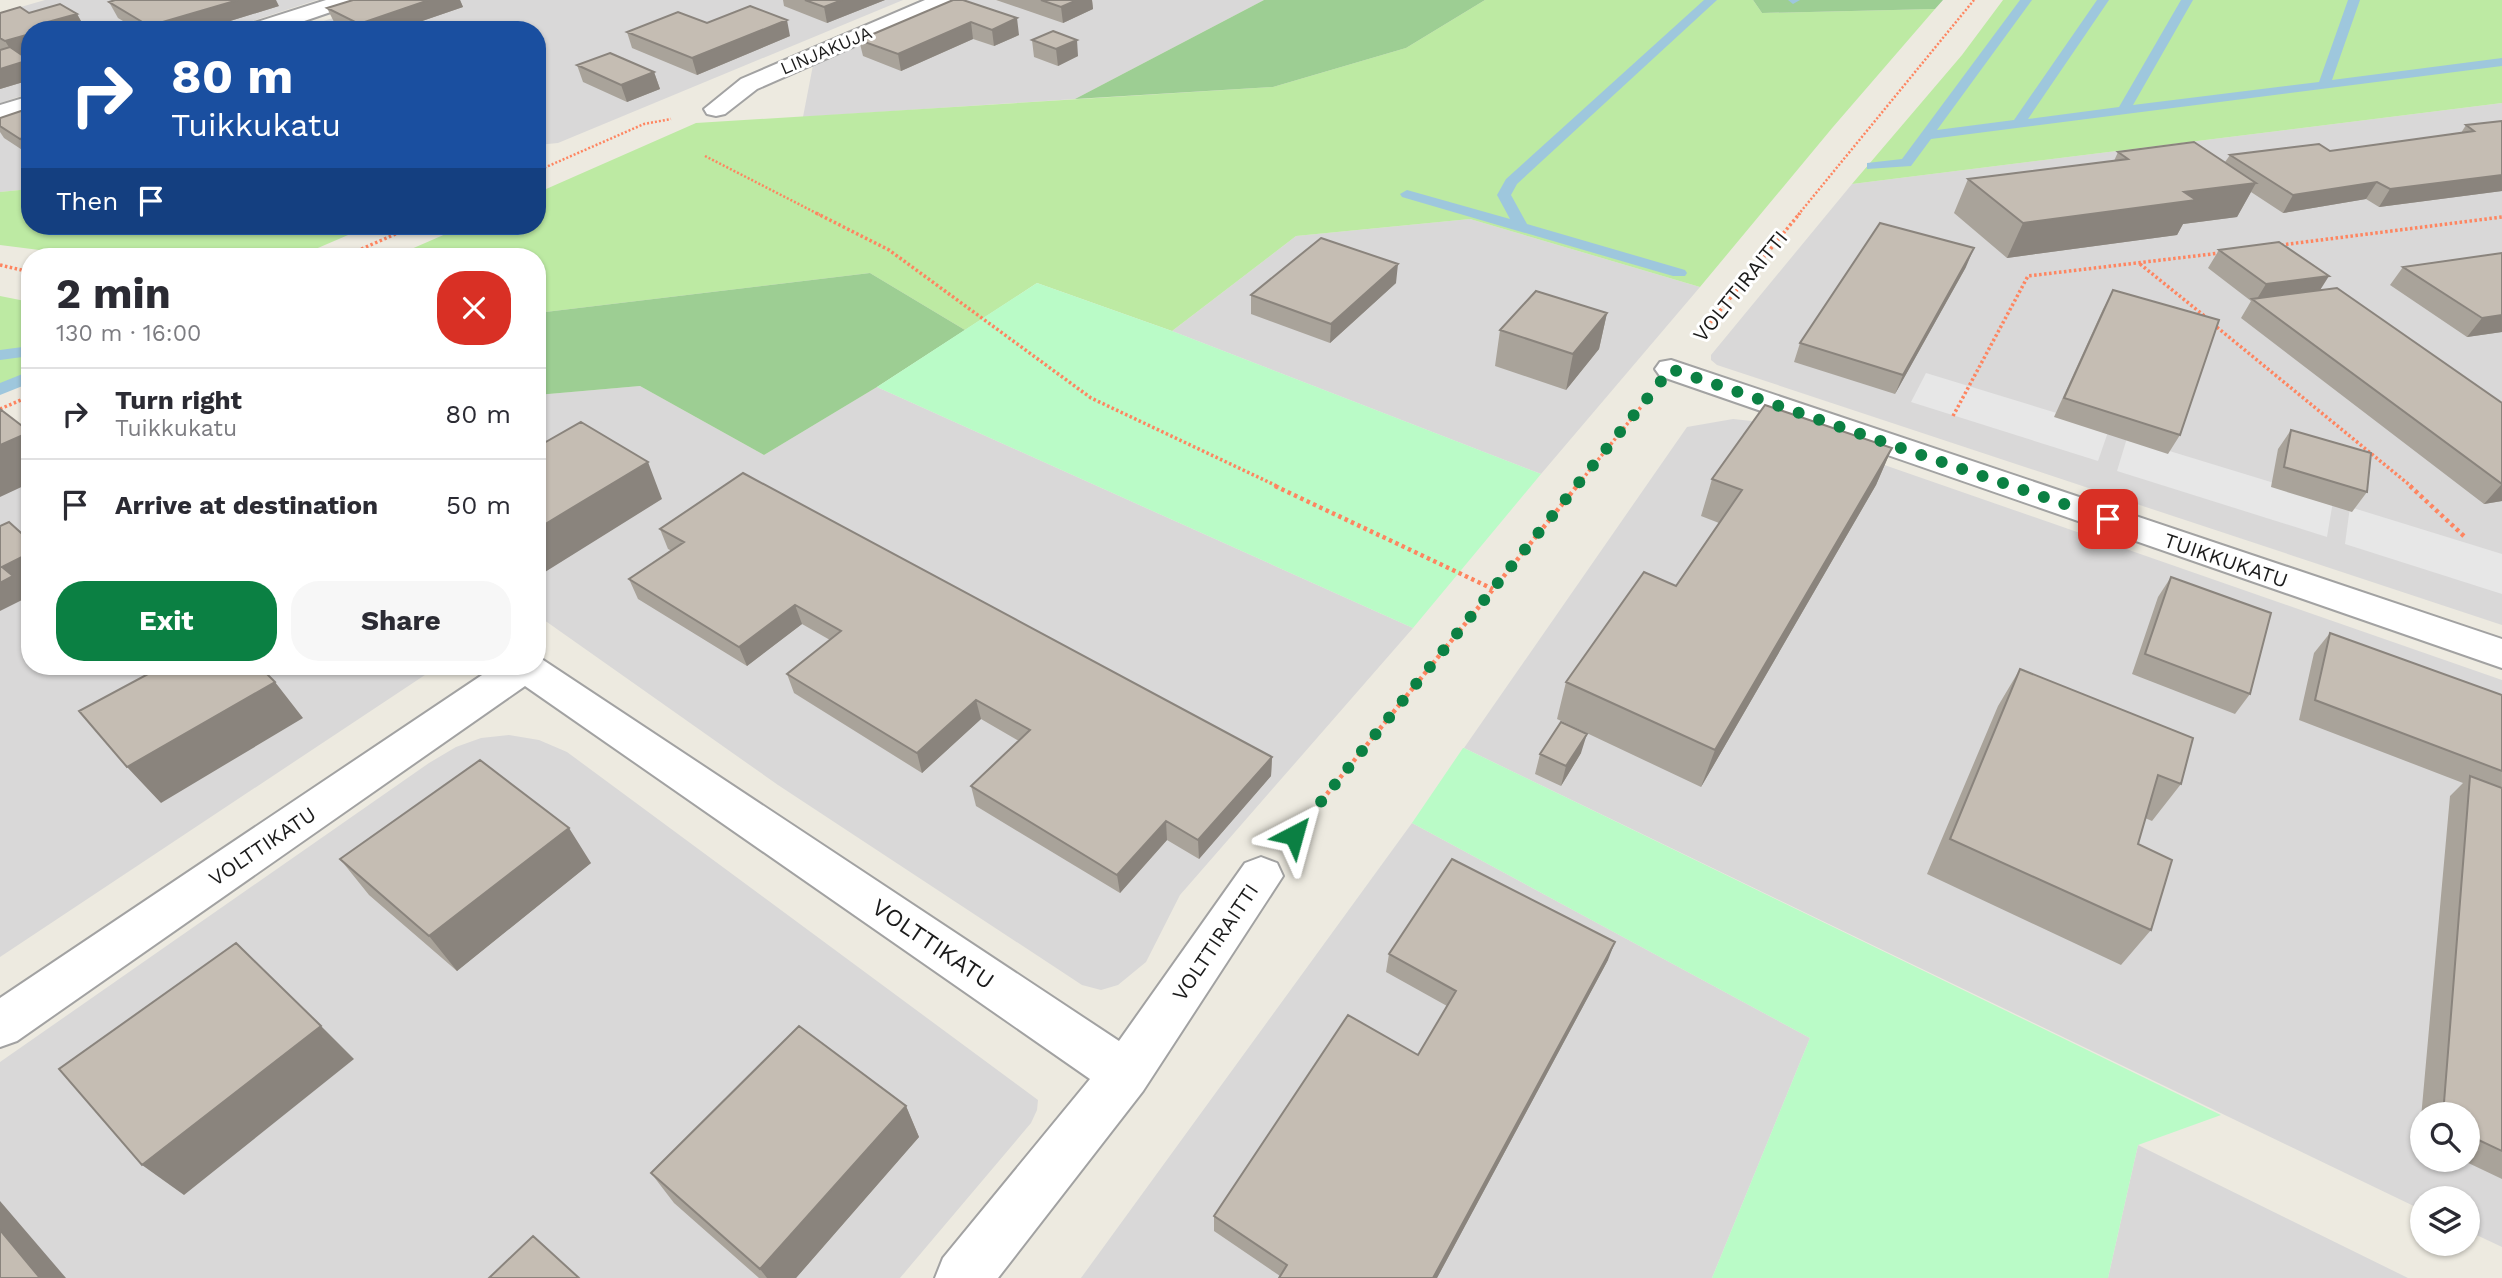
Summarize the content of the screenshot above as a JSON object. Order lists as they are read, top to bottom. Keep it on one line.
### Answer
{"streets":{"street":["LINJAKUJA","VOLTTIRAITTI","TUIKKUKATU","VOLTTIKATU"]},"crossings":[["VOLTTIRAITTI","TUIKKUKATU"],["VOLTTIRAITTI","VOLTTIKATU"]],"page":{"turn":["80 m","Tuikkukatu"],"then":"Then","heading":["2 min","130 m · 16:00"],"list":[{"name":"Turn right","note":"Tuikkukatu","value":"80 m"},{"name":"Arrive at destination","value":"50 m"}],"buttons":["Exit","Share"]}}
